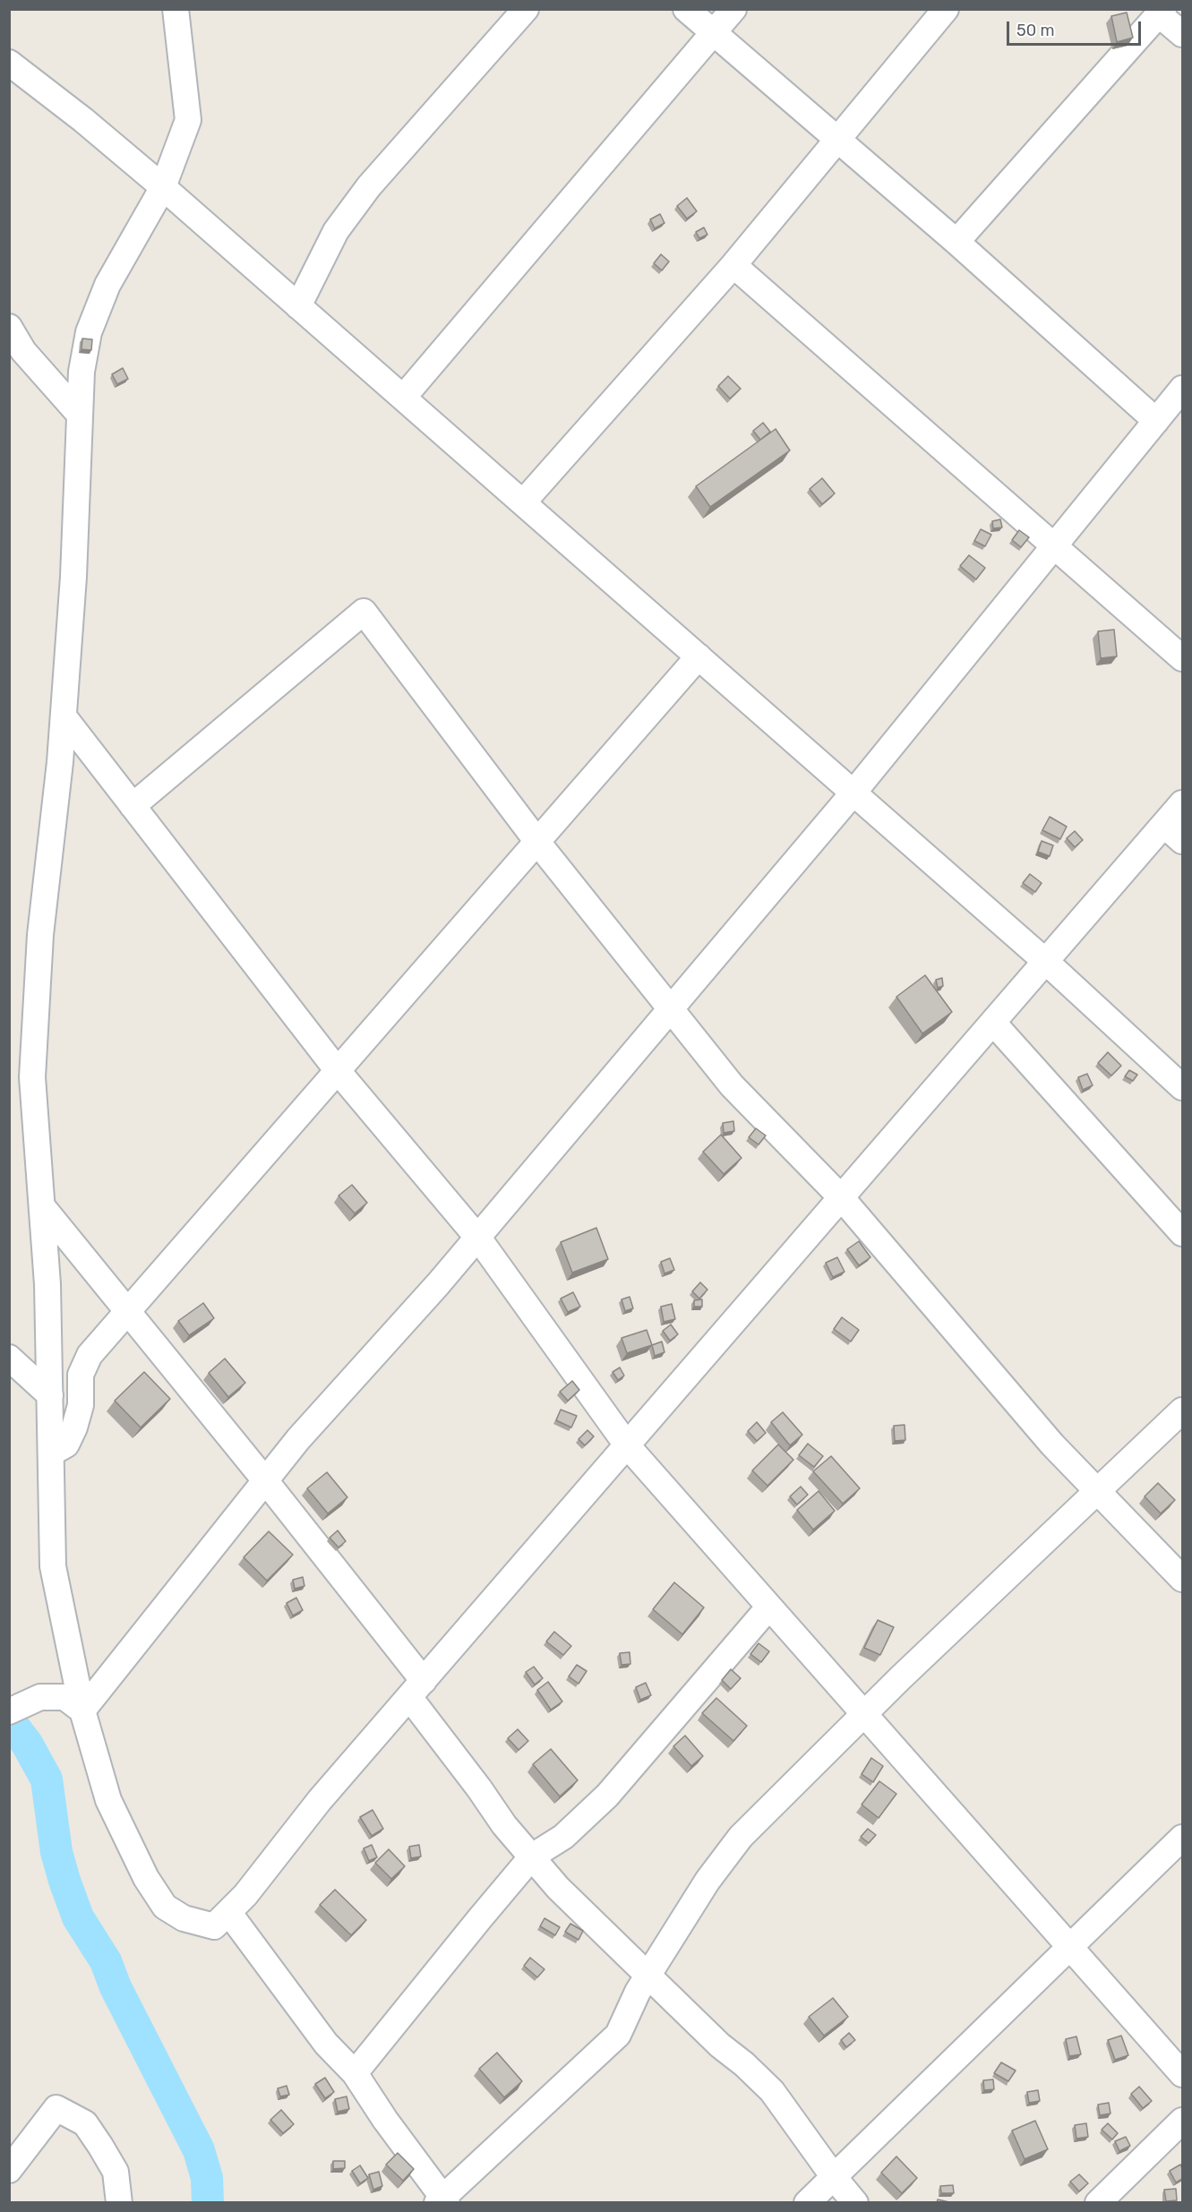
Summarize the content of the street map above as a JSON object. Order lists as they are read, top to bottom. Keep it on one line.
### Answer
{"scale_bar":"50 m"}
